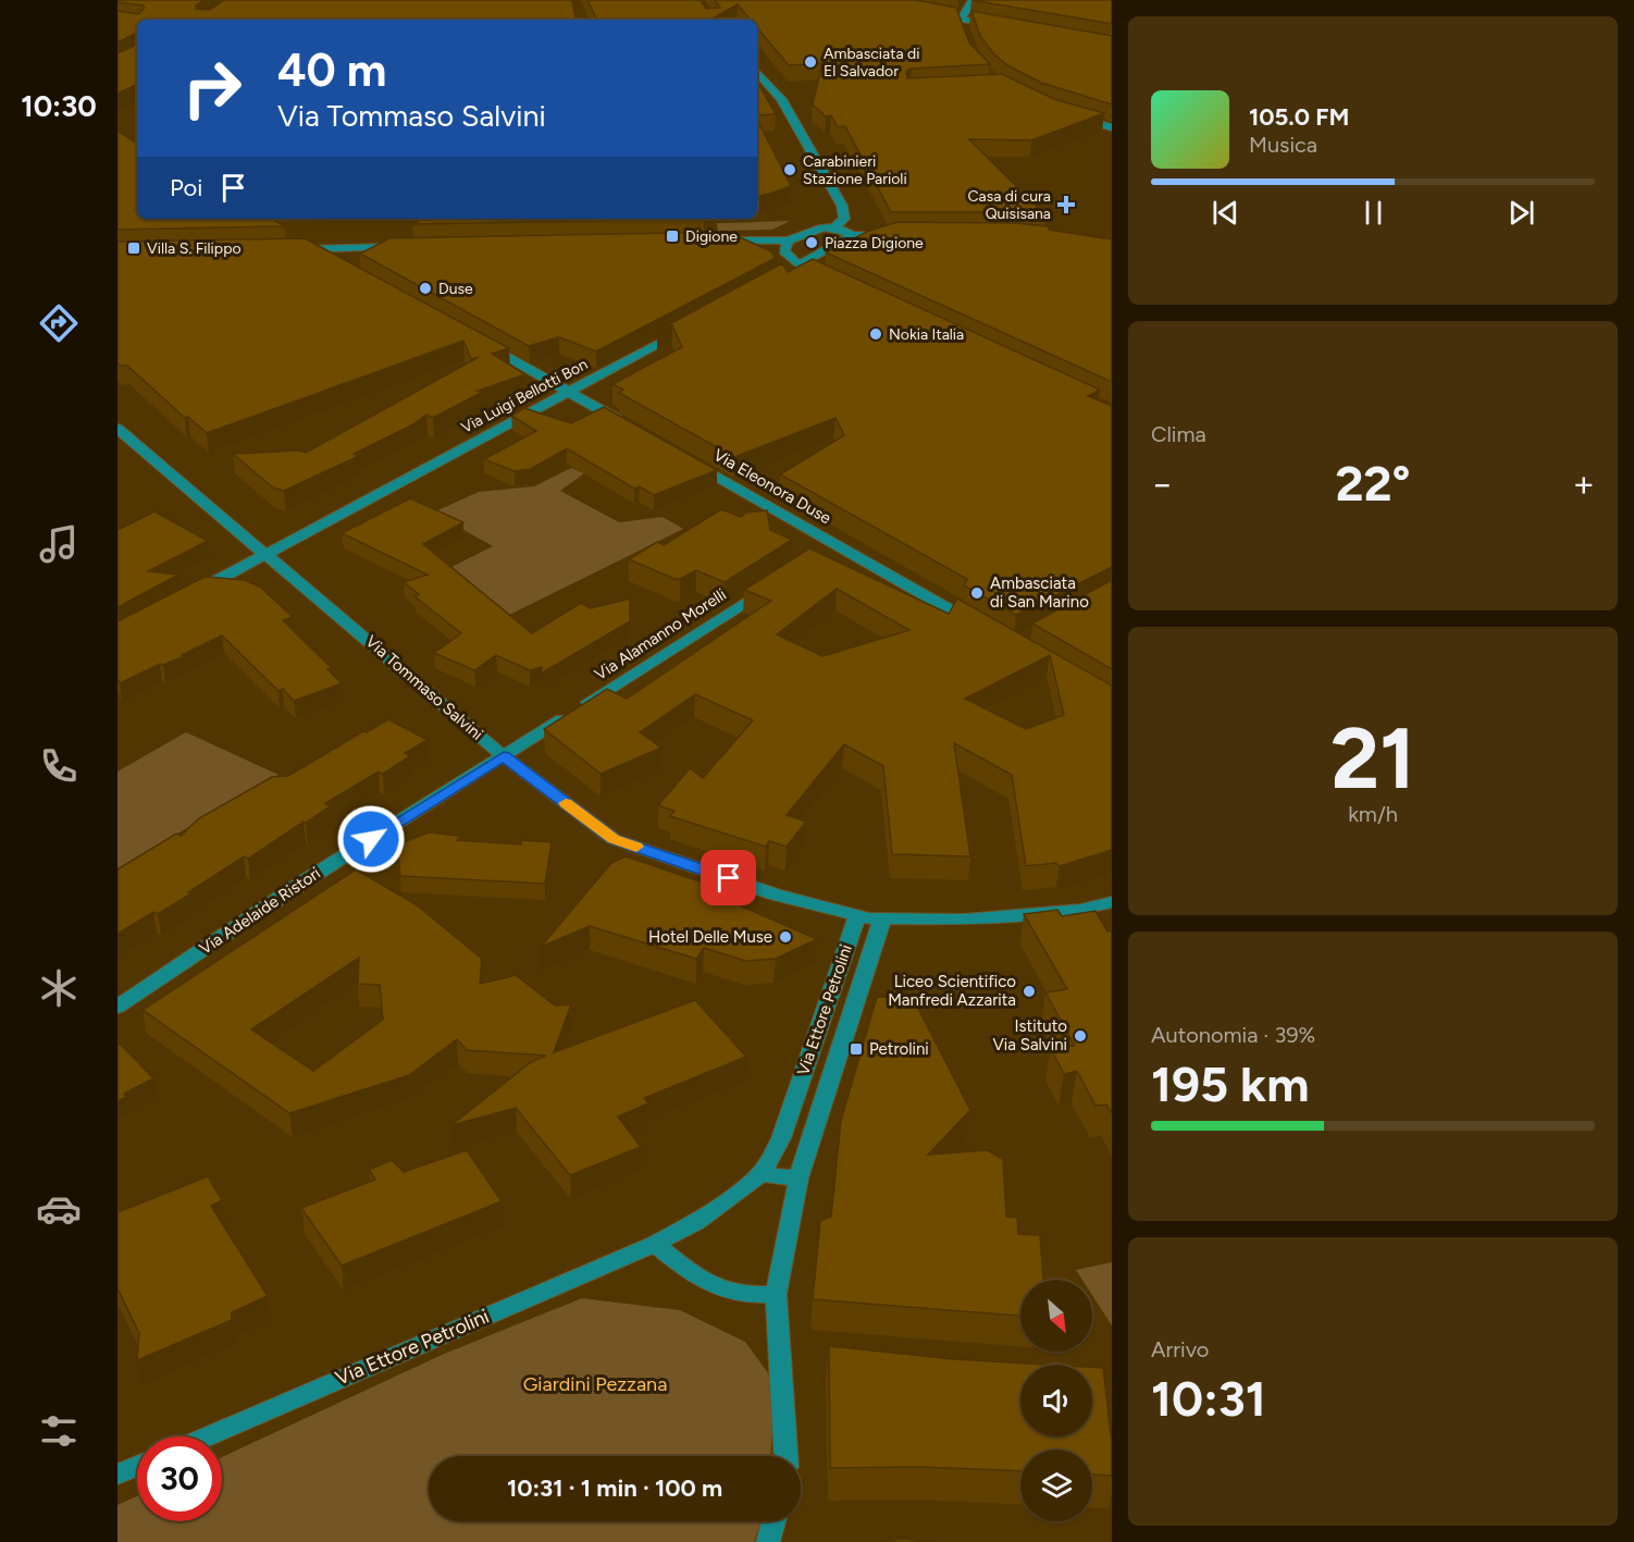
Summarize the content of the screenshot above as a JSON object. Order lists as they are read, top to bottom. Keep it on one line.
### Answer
{"streets":{"street":["Via Luigi Bellotti Bon","Via Eleonora Duse","Via Alamanno Morelli","Via Tommaso Salvini","Via Adelaide Ristori","Via Ettore Petrolini"]},"crossings":[["Via Luigi Bellotti Bon","Via Tommaso Salvini"],["Via Alamanno Morelli","Via Tommaso Salvini"],["Via Alamanno Morelli","Via Adelaide Ristori"],["Via Tommaso Salvini","Via Adelaide Ristori"],["Via Tommaso Salvini","Via Ettore Petrolini"]],"parks":["Giardini Pezzana"],"places":{"other":["Ambasciata di El Salvador","Carabinieri Stazione Parioli","Piazza Digione","Duse","Nokia Italia","Ambasciata di San Marino","Hotel Delle Muse","Liceo Scientifico Manfredi Azzarita","Istituto Via Salvini"],"health":["Casa di cura Quisisana"],"transit":["Digione","Villa S. Filippo","Petrolini"]},"north":"bottom right","page":{"tabs":"10:30","turn":["40 m","Via Tommaso Salvini"],"song":["105.0 FM","Musica"],"then":"Poi","tile":["Clima",["21","km/h"],["Autonomia · 39%","195 km"],["Arrivo","10:31"]],"heat":["−","22°","+"],"limit":"30","trip":"10:31 · 1 min · 100 m"}}
